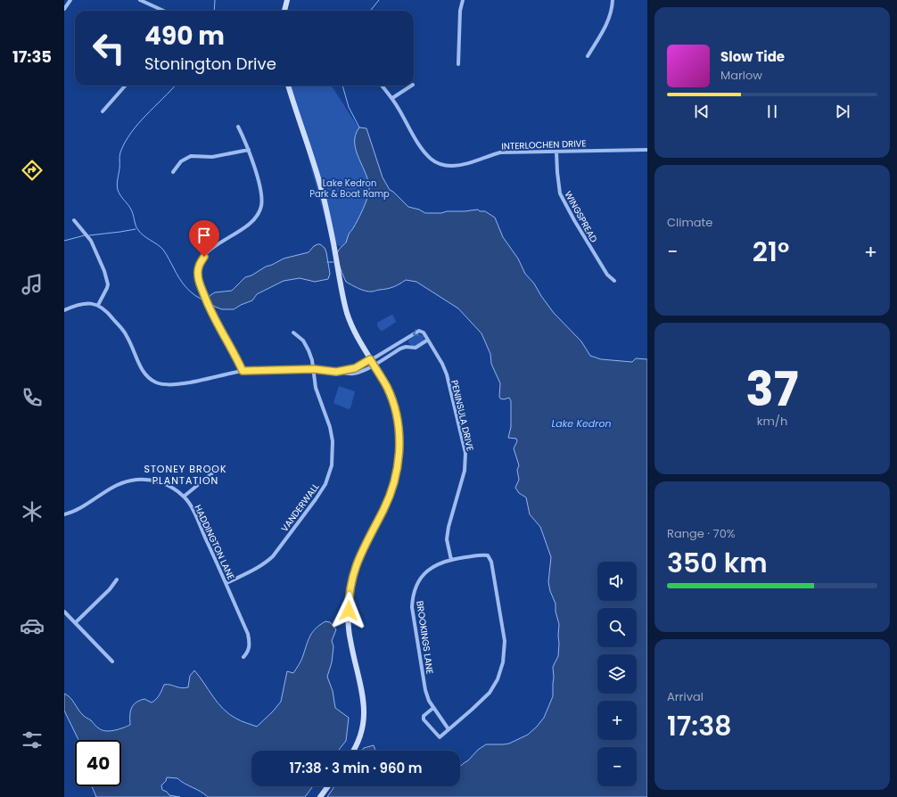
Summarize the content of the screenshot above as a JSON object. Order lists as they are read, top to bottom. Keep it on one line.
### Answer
{"streets":{"street":["INTERLOCHEN DRIVE","WINGSPREAD","PENINSULA DRIVE","VANDERWALL","HADDINGTON LANE","BROOKINGS LANE"]},"crossings":[["INTERLOCHEN DRIVE","WINGSPREAD"],["PENINSULA DRIVE","BROOKINGS LANE"],["VANDERWALL","HADDINGTON LANE"]],"districts":["STONEY BROOK PLANTATION"],"water":["Lake Kedron"],"parks":["Lake Kedron Park & Boat Ramp"],"page":{"tabs":"17:35","turn":["490 m","Stonington Drive"],"song":["Slow Tide","Marlow"],"tile":["Climate",["37","km/h"],["Range · 70%","350 km"],["Arrival","17:38"]],"heat":["−","21°","+"],"map_buttons":["+","−"],"limit":"40","trip":"17:38 · 3 min · 960 m"}}
